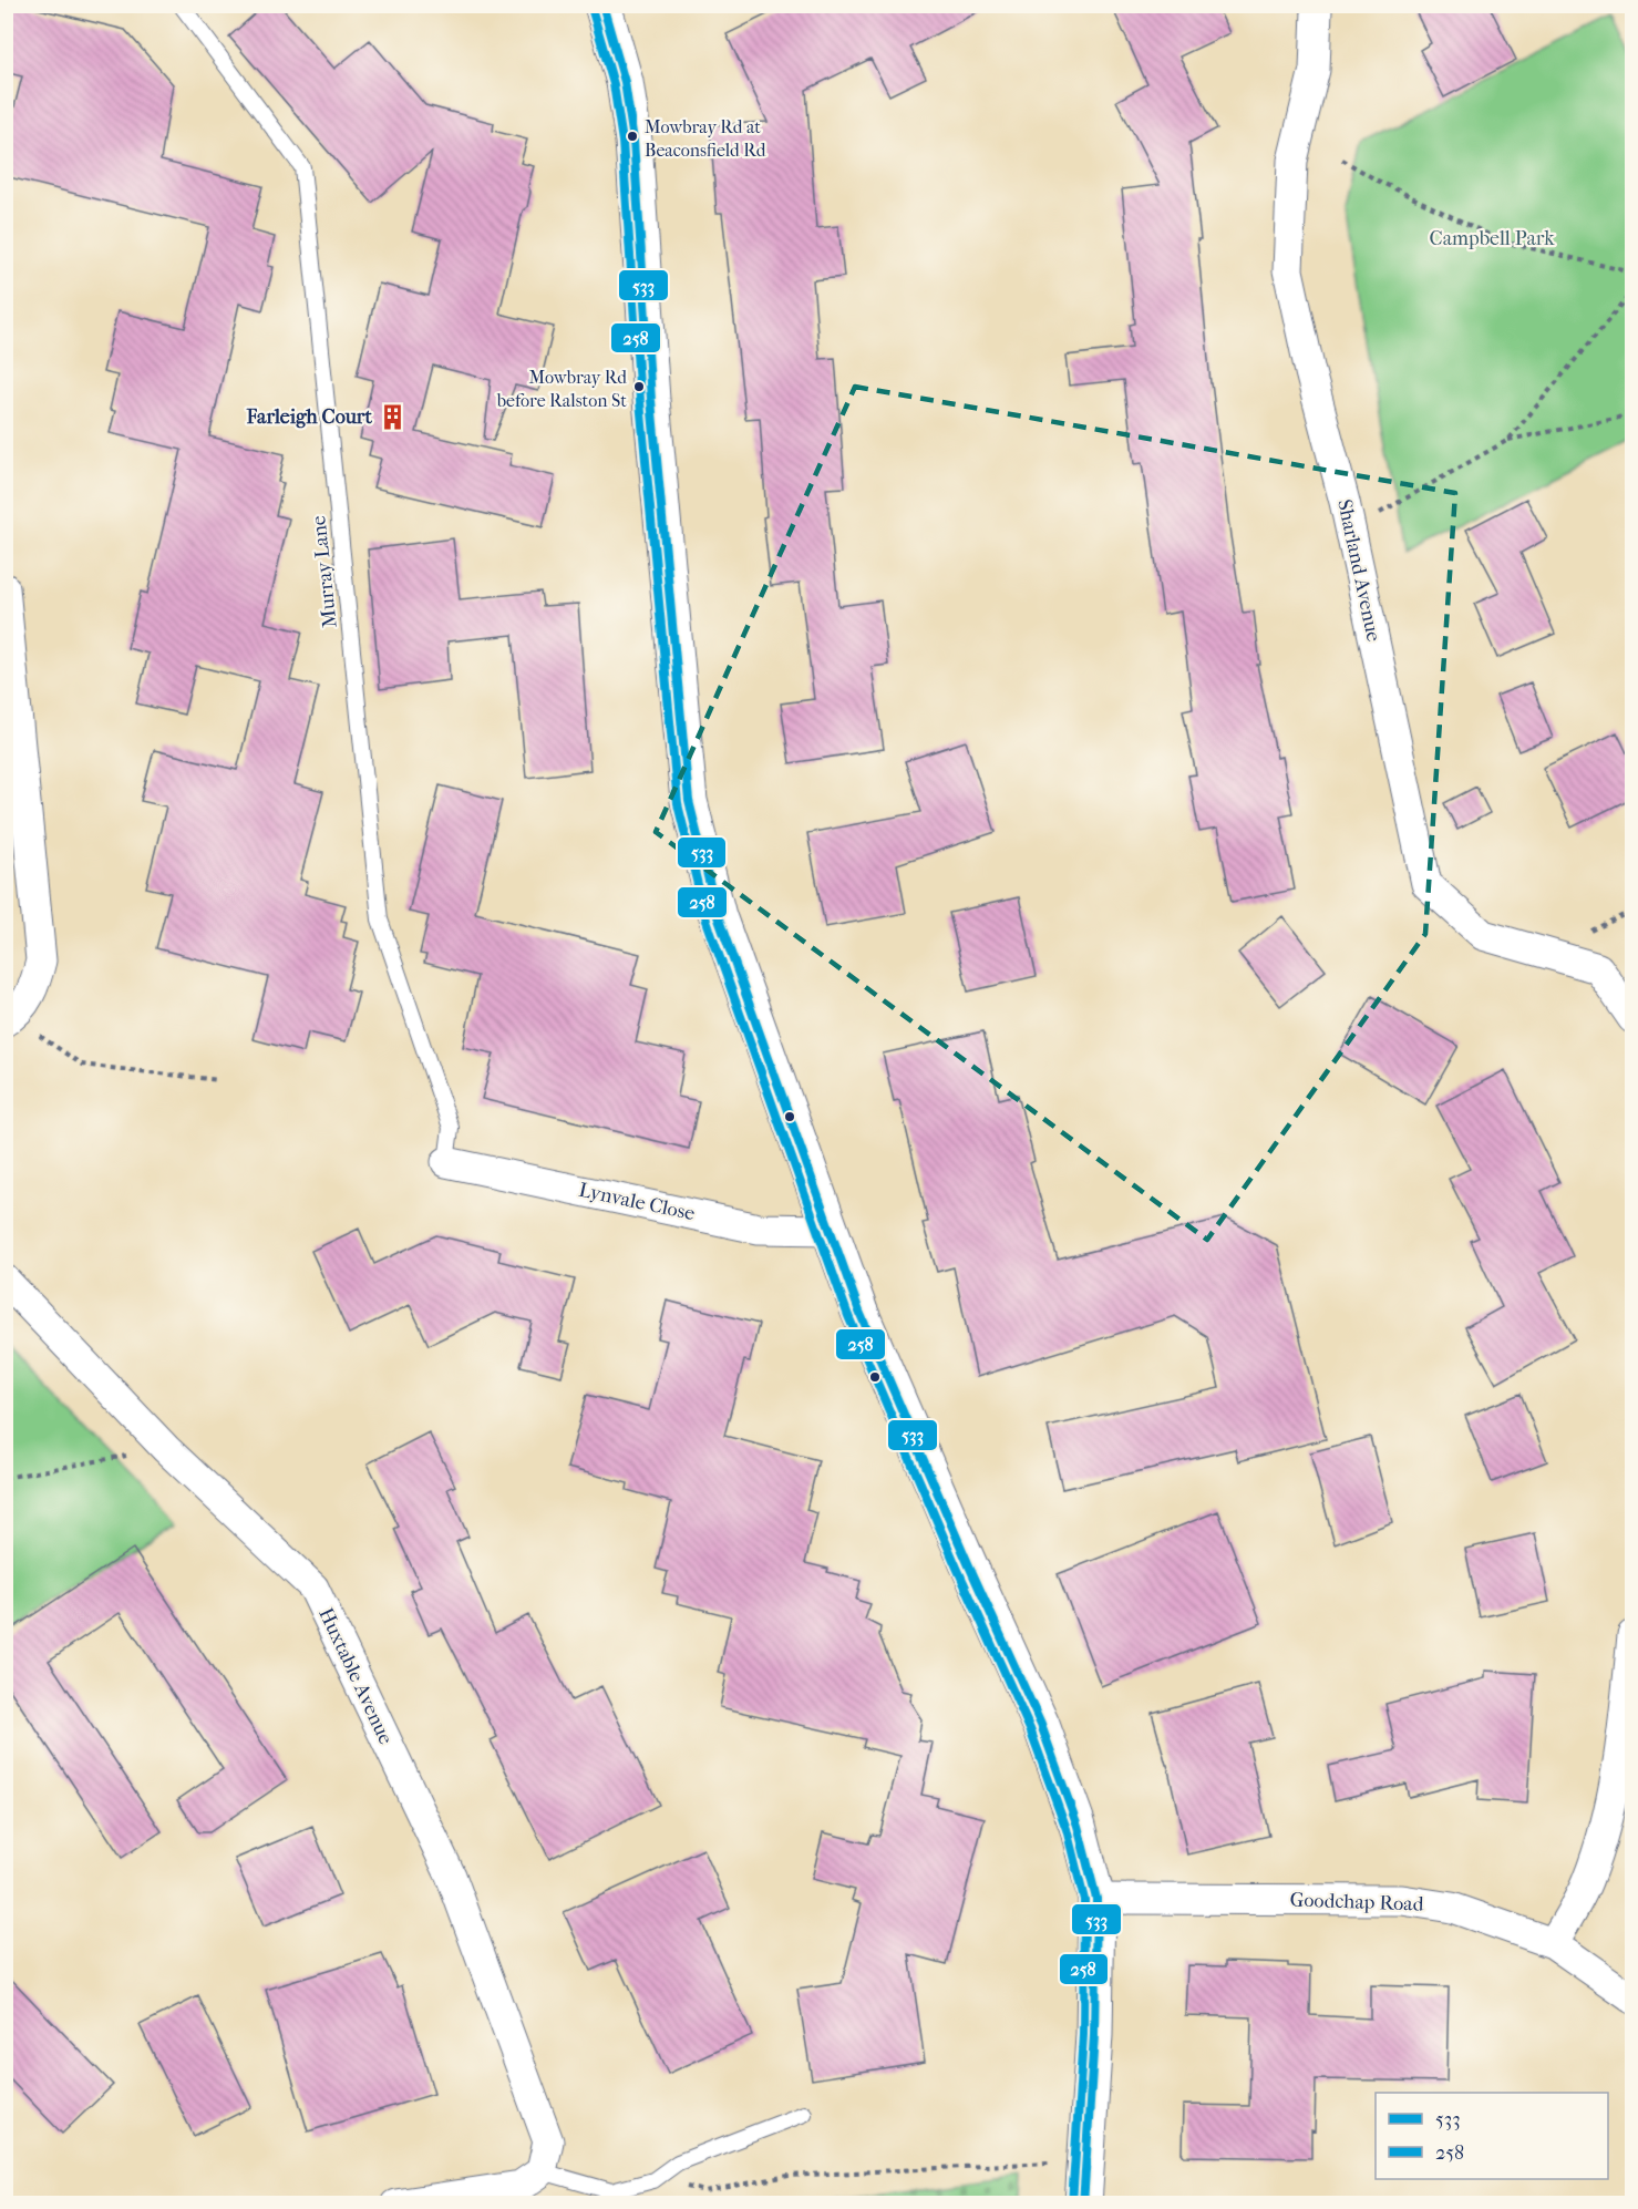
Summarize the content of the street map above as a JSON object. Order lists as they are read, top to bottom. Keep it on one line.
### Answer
{"streets":{"street":["Sharland Avenue","Lynvale Close","Huxtable Avenue","Goodchap Road"],"lane":["Murray Lane"]},"crossings":[["Murray Lane","Lynvale Close"]],"parks":["Campbell Park"],"places":{"other":["Mowbray Rd at Beaconsfield Rd","Mowbray Rd before Ralston St"],"building":["Farleigh Court"]},"lines":["transit line 533","transit line 258"],"legend":["533","258"]}
